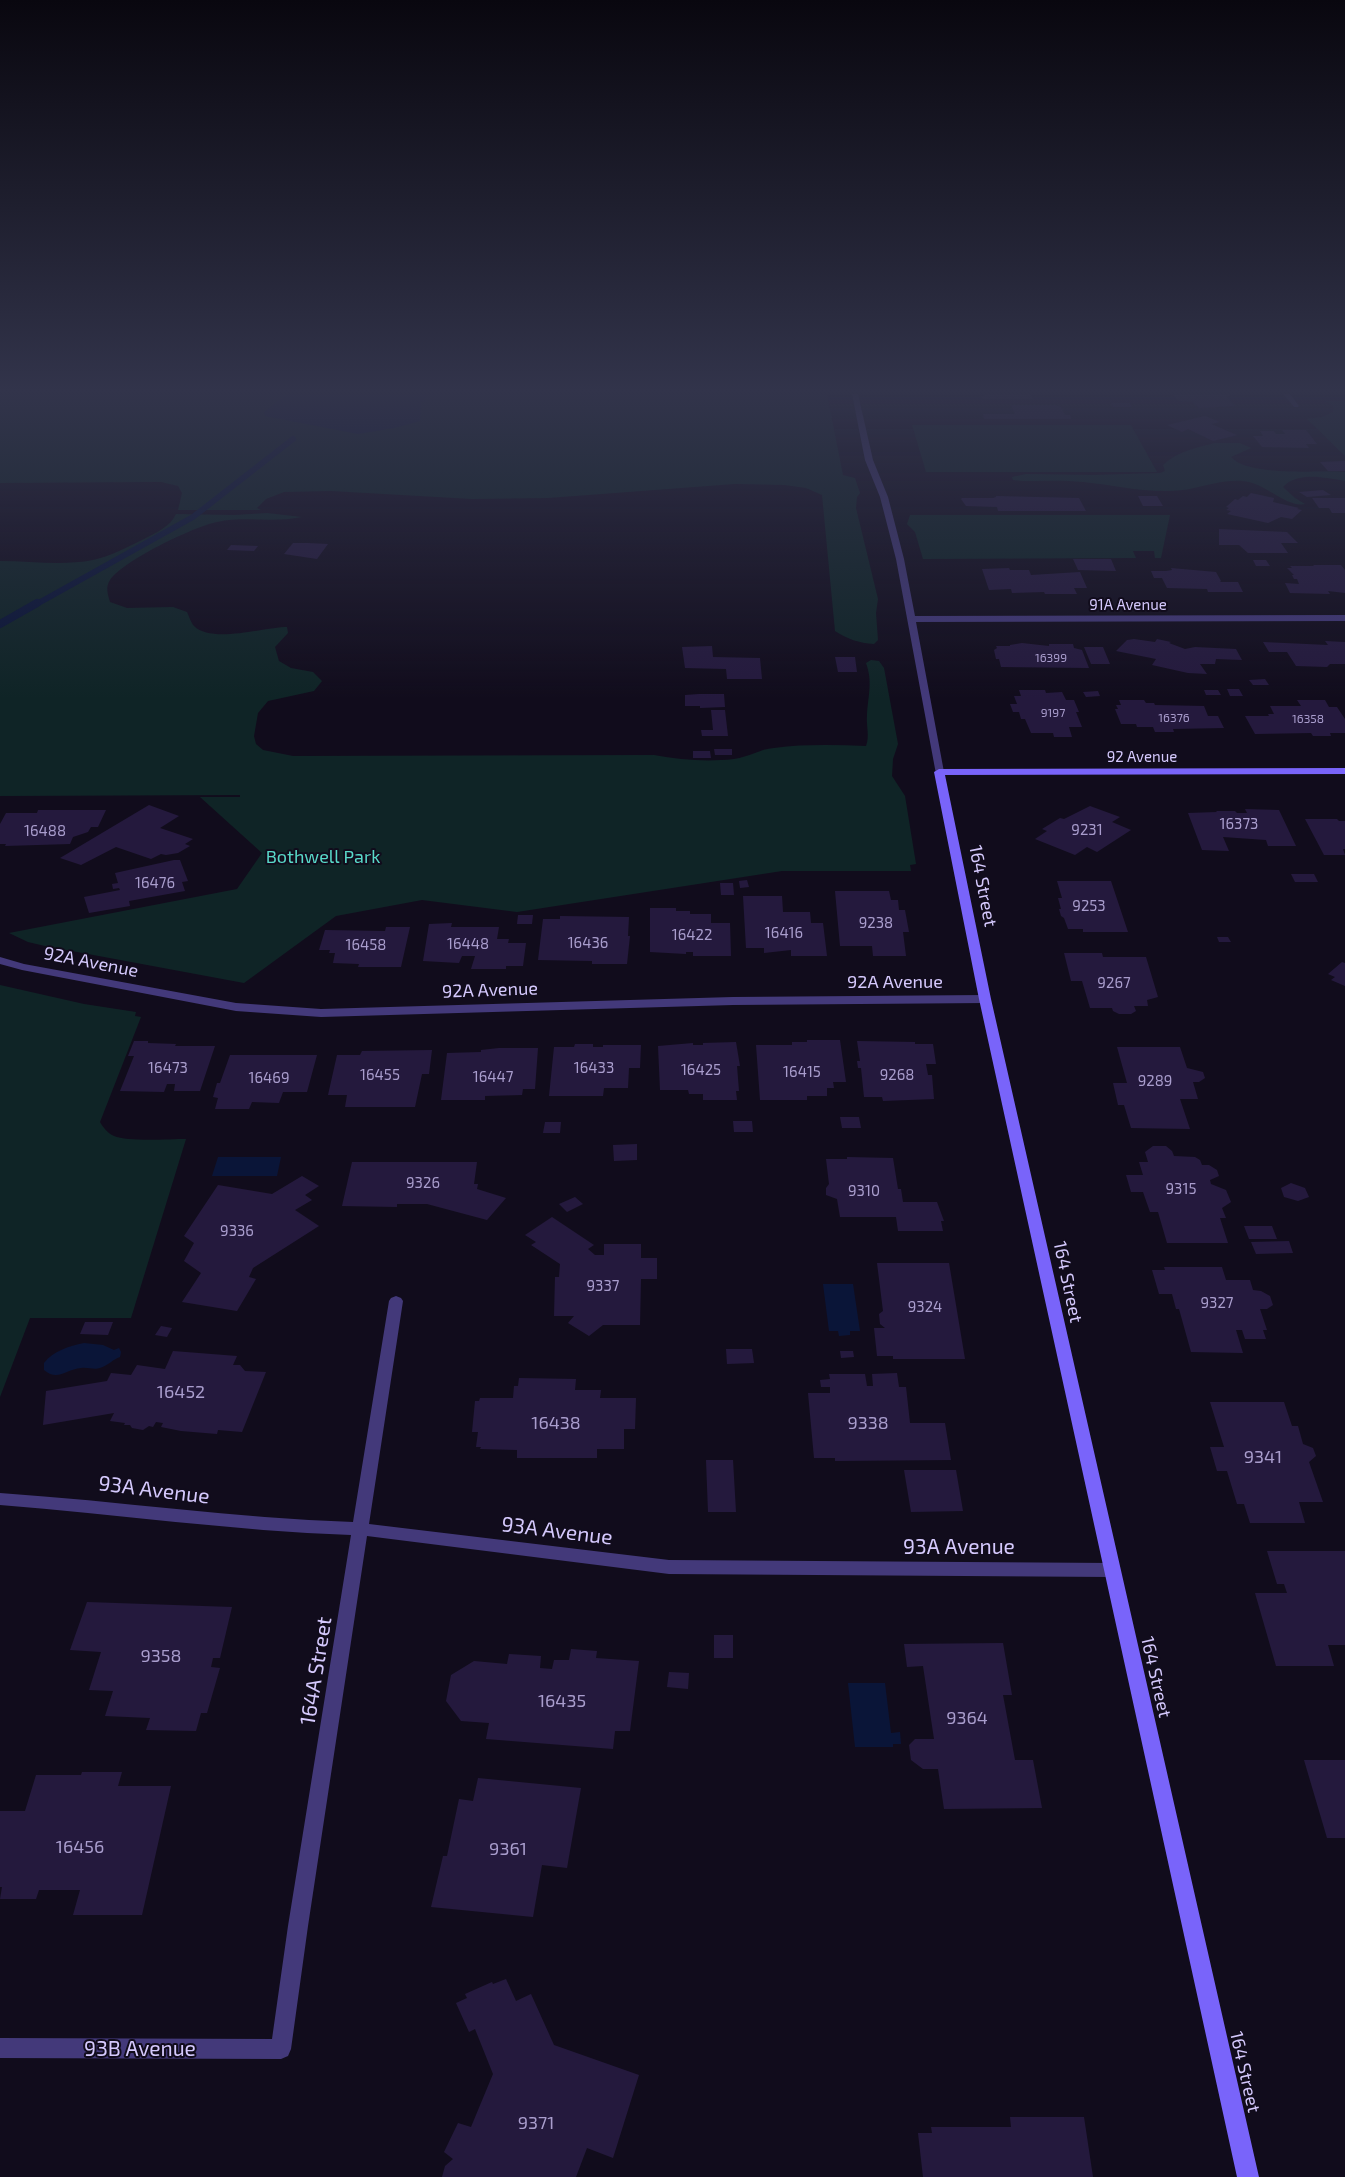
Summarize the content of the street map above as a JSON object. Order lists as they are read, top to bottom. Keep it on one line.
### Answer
{"streets":{"street":["91A Avenue","92 Avenue","164 Street","92A Avenue","93A Avenue","164A Street","93B Avenue"]},"crossings":[["91A Avenue","164 Street"],["92 Avenue","164 Street"],["164 Street","92A Avenue"],["164 Street","93A Avenue"],["93A Avenue","164A Street"],["164A Street","93B Avenue"]],"parks":["Bothwell Park"],"house_numbers":["16399","9197","16376","16358","16373","9231","16488","16476","9253","9238","16416","16422","16436","16448","16458","9267","16473","16433","16425","16415","16455","9268","16447","16469","9289","9326","9315","9310","9336","9337","9327","9324","16452","16438","9338","9341","9358","16435","9364","16456","9361","9371"]}
